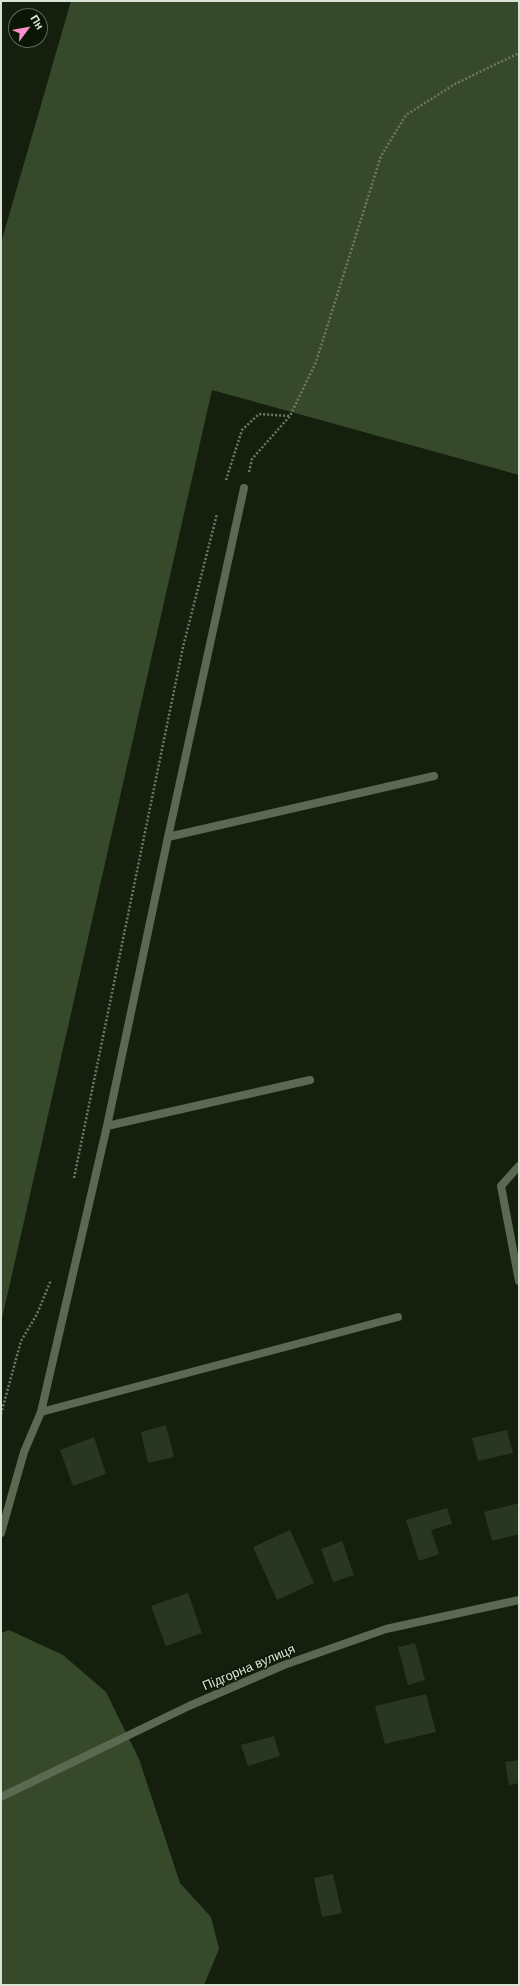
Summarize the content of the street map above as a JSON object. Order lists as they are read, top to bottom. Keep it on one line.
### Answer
{"streets":{"street":["Підгорна вулиця"]},"north":"top right"}
